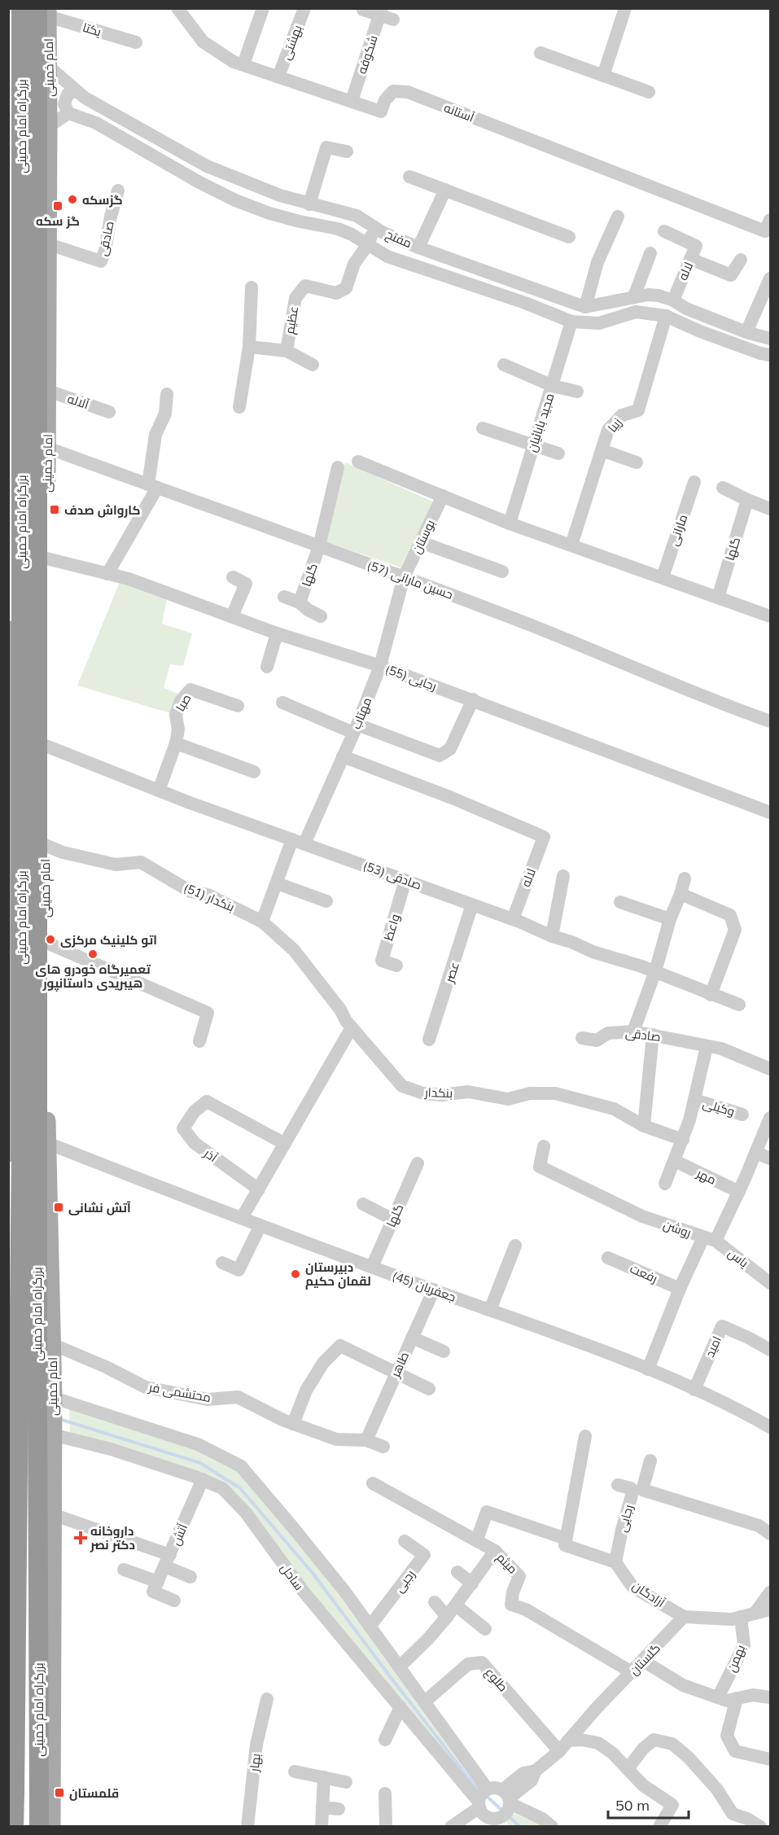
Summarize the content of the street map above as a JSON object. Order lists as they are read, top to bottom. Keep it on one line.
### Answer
{"streets":{"highway":["بزرگراه امام خمینی"],"main road":["امام خمینی"],"street":["یکتا","بهشتی","شکوفه","آستانه","صادقی","مفتح","لاله","عظیم","آلاله","مجید بابائیان","زیبا","مارانی","بوستان","گلها","حسین مارانی (57)","رجایی (55)","صبا","مهتاب","صادقی (53)","بنکدار (51)","واعظ","عصر","بنکدار","وکیلی","آذر","مهر","روشن","یاس","رفعت","جعفریان (45)","امید","طاهر","محتشمی فر","رجایی","آتش","میثم","ساحل","رجبی","آزادگان","بهمن","گلستان","طلوع","بهار"]},"crossings":[["یکتا","امام خمینی"],["یکتا","بزرگراه امام خمینی"],["بهشتی","آستانه"],["شکوفه","آستانه"],["امام خمینی","بزرگراه امام خمینی"],["امام خمینی","صادقی"],["امام خمینی","مفتح"],["امام خمینی","آلاله"],["امام خمینی","حسین مارانی (57)"],["امام خمینی","رجایی (55)"],["امام خمینی","صادقی (53)"],["امام خمینی","بنکدار (51)"],["امام خمینی","جعفریان (45)"],["امام خمینی","محتشمی فر"],["امام خمینی","آتش"],["امام خمینی","ساحل"],["مفتح","لاله"],["مفتح","عظیم"],["مفتح","مجید بابائیان"],["مفتح","زیبا"],["لاله","مهتاب"],["لاله","صادقی (53)"],["بوستان","حسین مارانی (57)"],["بوستان","مهتاب"],["گلها","حسین مارانی (57)"],["گلها","جعفریان (45)"],["حسین مارانی (57)","مهتاب"],["رجایی (55)","مهتاب"],["صبا","صادقی (53)"],["مهتاب","صادقی (53)"],["مهتاب","بنکدار (51)"],["مهتاب","بنکدار"],["صادقی (53)","واعظ"],["صادقی (53)","عصر"],["بنکدار (51)","بنکدار"],["روشن","یاس"],["روشن","رفعت"],["روشن","جعفریان (45)"],["جعفریان (45)","امید"],["جعفریان (45)","طاهر"],["طاهر","محتشمی فر"],["رجایی","آزادگان"],["آتش","ساحل"],["میثم","گلستان"],["ساحل","گلستان"],["آزادگان","گلستان"],["گلستان","طلوع"]],"places":{"other":["گزسکه","اتو کلینیک مرکزی","تعمیرگاه خودرو های هیبریدی داستانپور","دبیرستان لقمان حکیم"],"transit":["گز سکه","کارواش صدف","آتش نشانی","قلمستان"],"health":["داروخانه دکتر نصر"]},"scale_bar":"50 m"}
